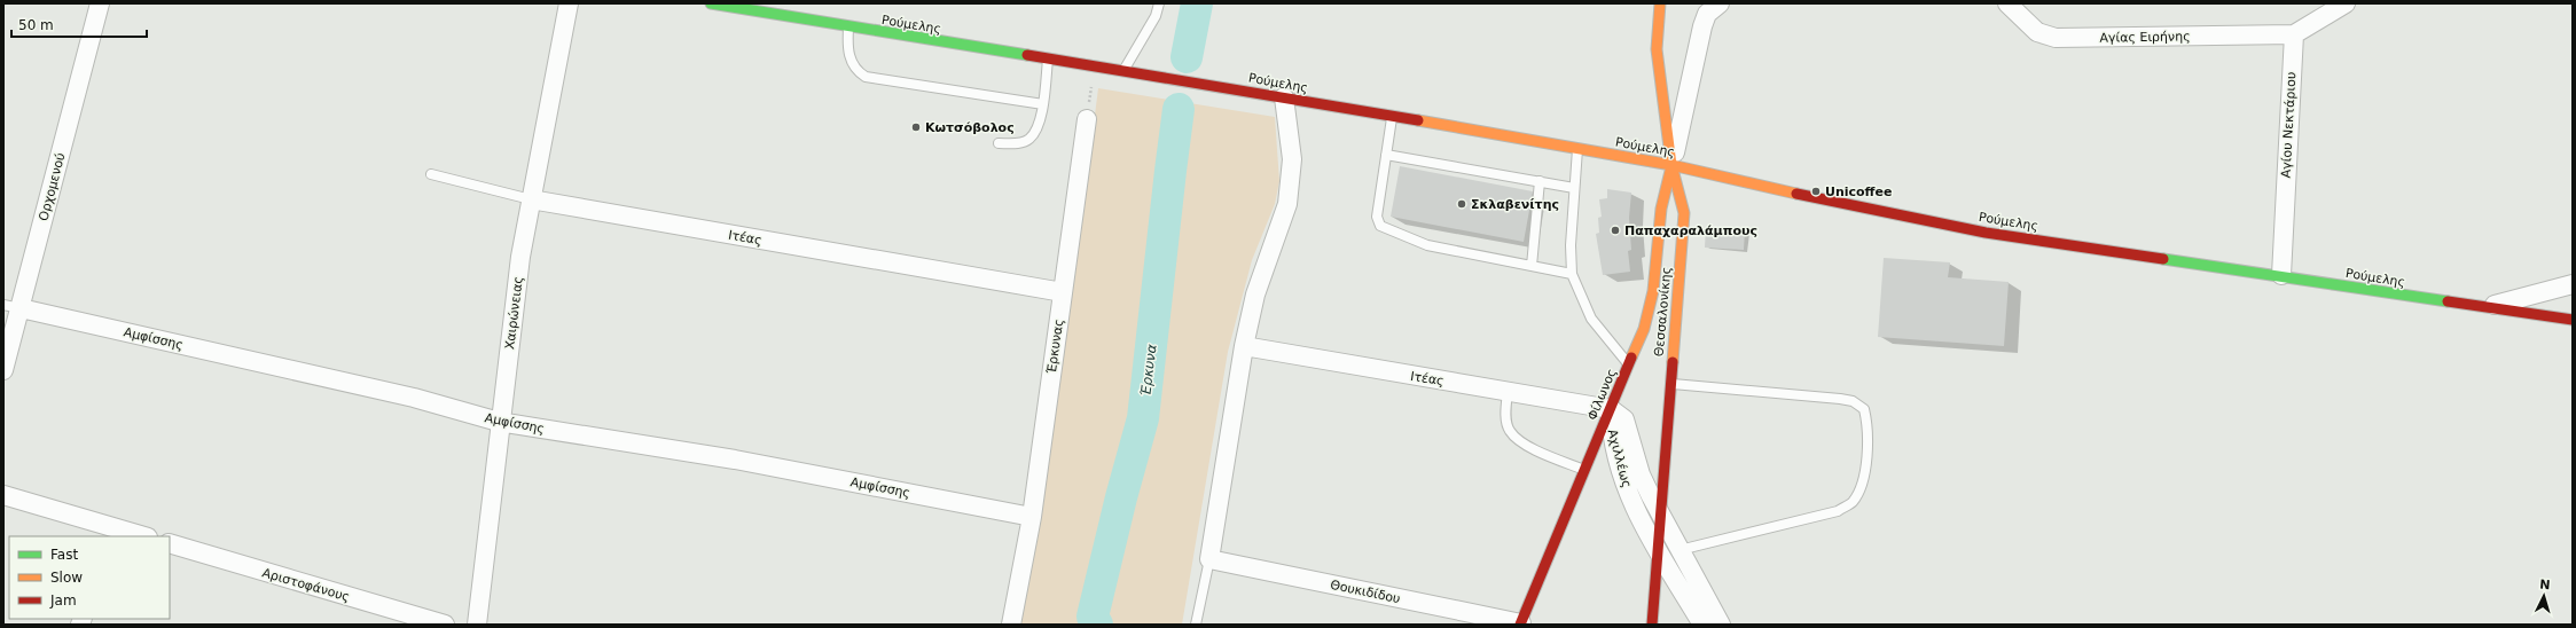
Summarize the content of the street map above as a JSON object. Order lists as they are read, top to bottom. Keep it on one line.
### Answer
{"streets":{"street":["Ρούμελης","Αγίας Ειρήνης","Αγίου Νεκτάριου","Ορχομενού","Ιτέας","Θεσσαλονίκης","Χαιρώνειας","Αμφίσσης","Έρκυνας","Φίλωνος","Αχιλλέως","Αριστοφάνους","Θουκιδίδου"]},"crossings":[["Ρούμελης","Αγίου Νεκτάριου"],["Ρούμελης","Θεσσαλονίκης"],["Ρούμελης","Φίλωνος"],["Αγίας Ειρήνης","Αγίου Νεκτάριου"],["Ορχομενού","Αμφίσσης"],["Ιτέας","Χαιρώνειας"],["Ιτέας","Έρκυνας"],["Ιτέας","Φίλωνος"],["Ιτέας","Αχιλλέως"],["Θεσσαλονίκης","Φίλωνος"],["Θεσσαλονίκης","Αχιλλέως"],["Χαιρώνειας","Αμφίσσης"],["Αμφίσσης","Έρκυνας"],["Φίλωνος","Αχιλλέως"],["Φίλωνος","Θουκιδίδου"]],"water":["Έρκυνα"],"places":["Κωτσόβολος","Unicoffee","Σκλαβενίτης","Παπαχαραλάμπους"],"legend":["Fast","Slow","Jam"],"scale_bar":"50 m","north":"top"}
